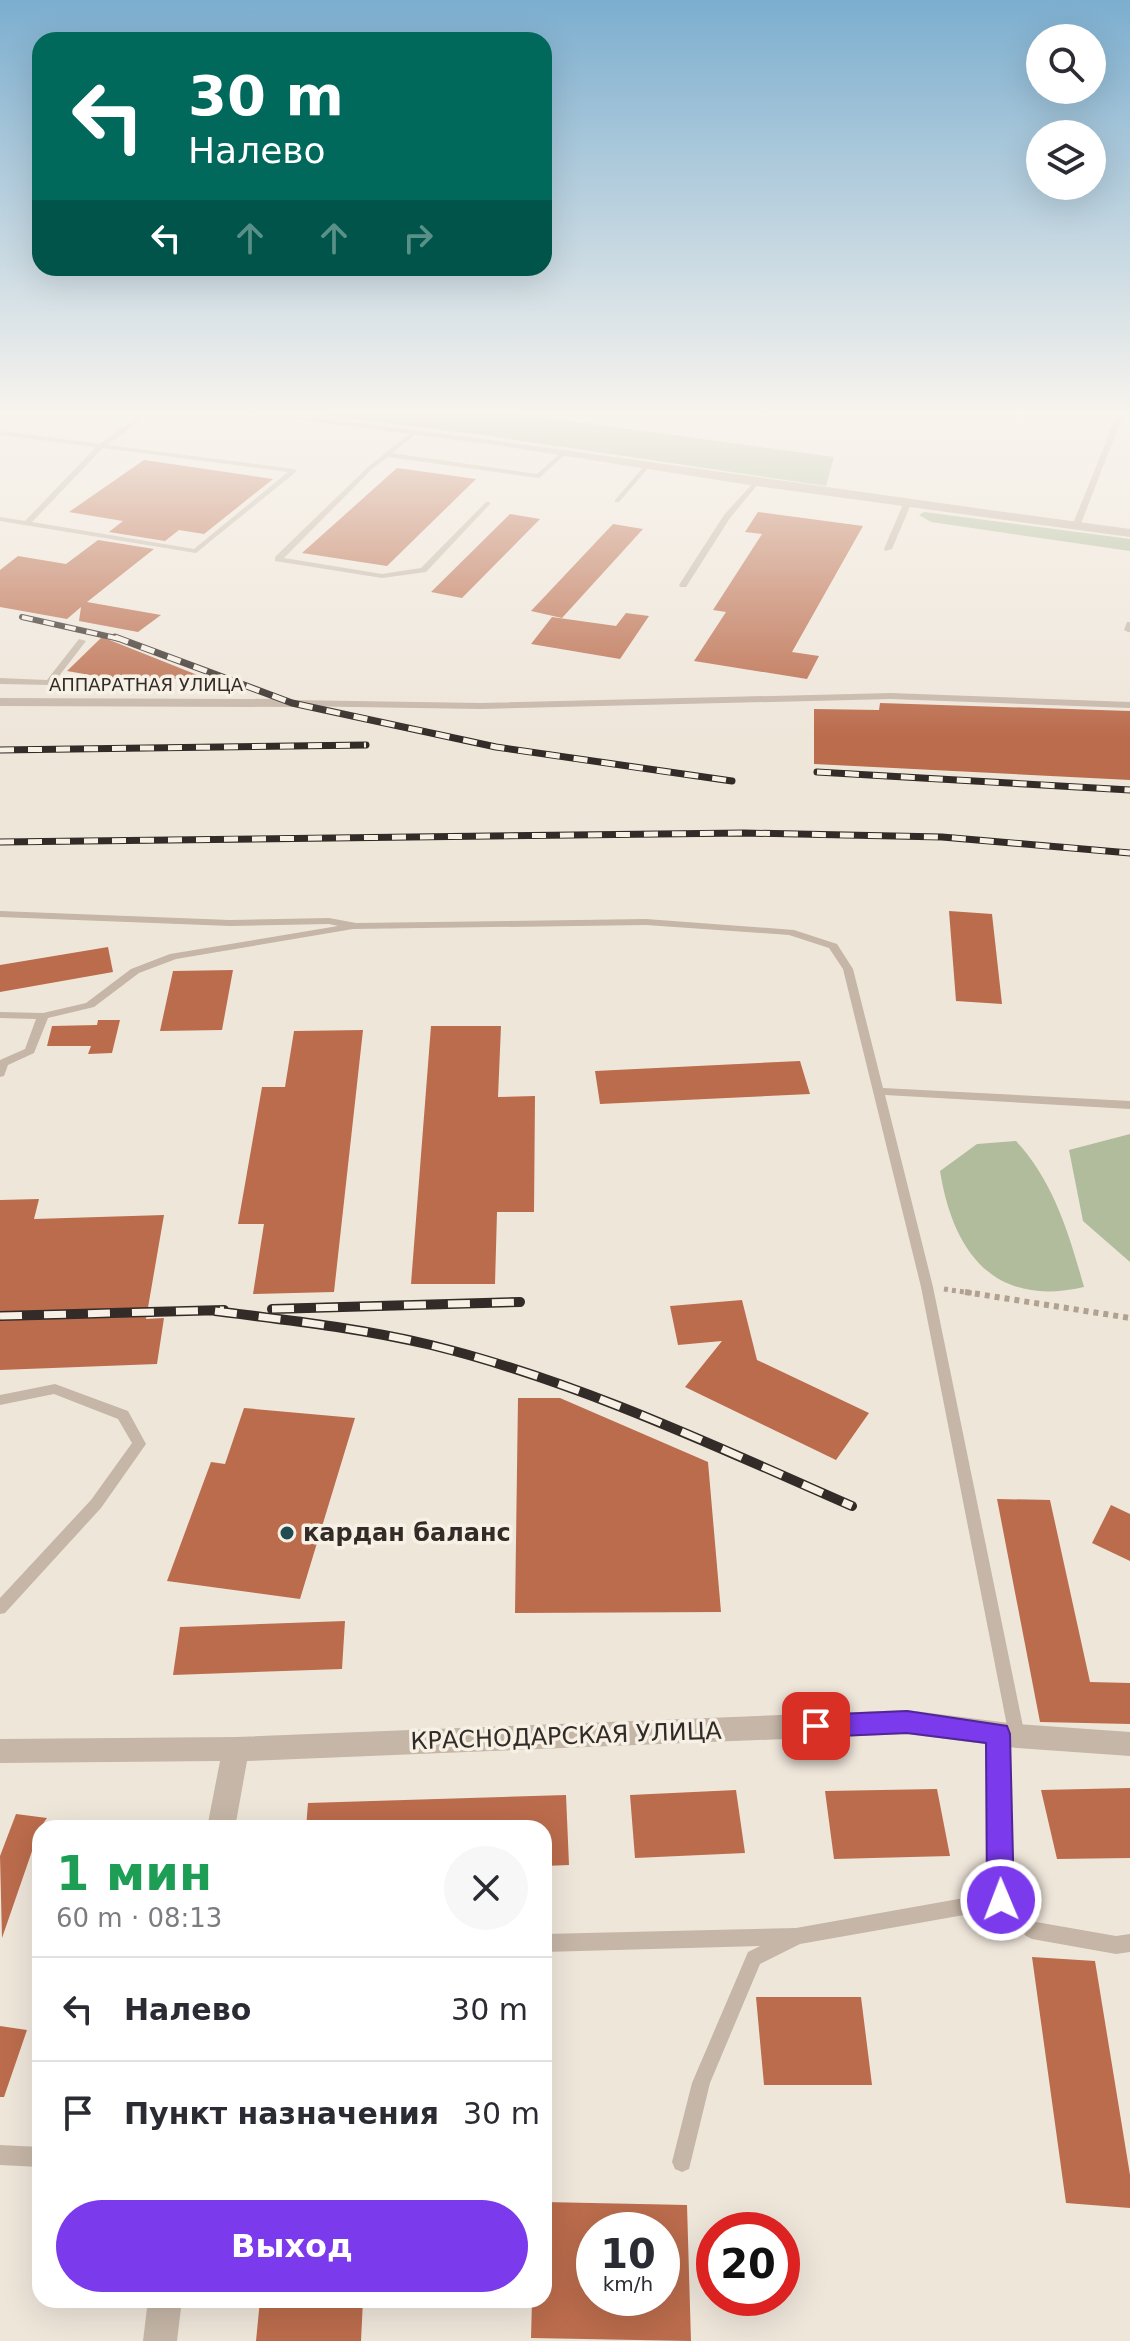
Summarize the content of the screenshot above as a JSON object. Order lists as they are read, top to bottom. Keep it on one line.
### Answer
{"streets":{"street":["АППАРАТНАЯ УЛИЦА","КРАСНОДАРСКАЯ УЛИЦА"]},"places":["кардан баланс"],"page":{"turn":["30 m","Налево"],"heading":["1 мин","60 m · 08:13"],"list":[{"name":"Налево","value":"30 m"},{"name":"Пункт назначения","value":"30 m"}],"buttons":"Выход","speed":"10 km/h","limit":"20"}}
